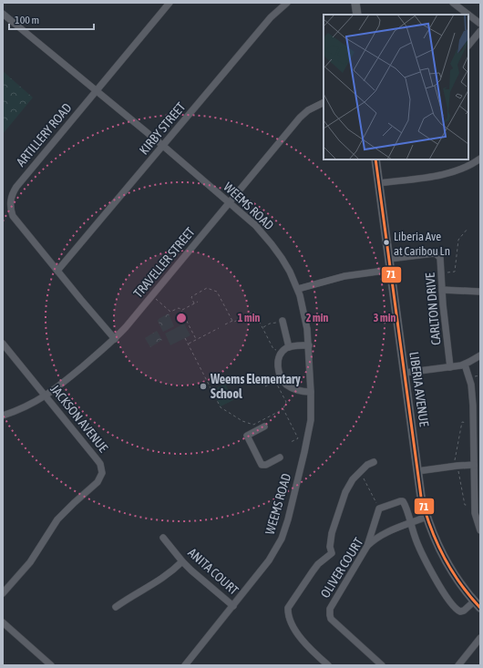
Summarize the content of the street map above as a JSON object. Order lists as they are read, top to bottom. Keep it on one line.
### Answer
{"streets":{"main road":["LIBERIA AVENUE"],"street":["KIRBY STREET","ARTILLERY ROAD","WEEMS ROAD","TRAVELLER STREET","CARLTON DRIVE","JACKSON AVENUE","OLIVER COURT","ANITA COURT"]},"crossings":[["KIRBY STREET","ARTILLERY ROAD"],["KIRBY STREET","WEEMS ROAD"],["ARTILLERY ROAD","WEEMS ROAD"],["ARTILLERY ROAD","TRAVELLER STREET"],["WEEMS ROAD","TRAVELLER STREET"],["WEEMS ROAD","ANITA COURT"],["TRAVELLER STREET","JACKSON AVENUE"],["CARLTON DRIVE","LIBERIA AVENUE"],["LIBERIA AVENUE","OLIVER COURT"]],"places":["Liberia Ave at Caribou Ln","Weems Elementary School"],"lines":["transit line 71"],"scale_bar":"100 m","rings":["1 min","2 min","3 min"]}
